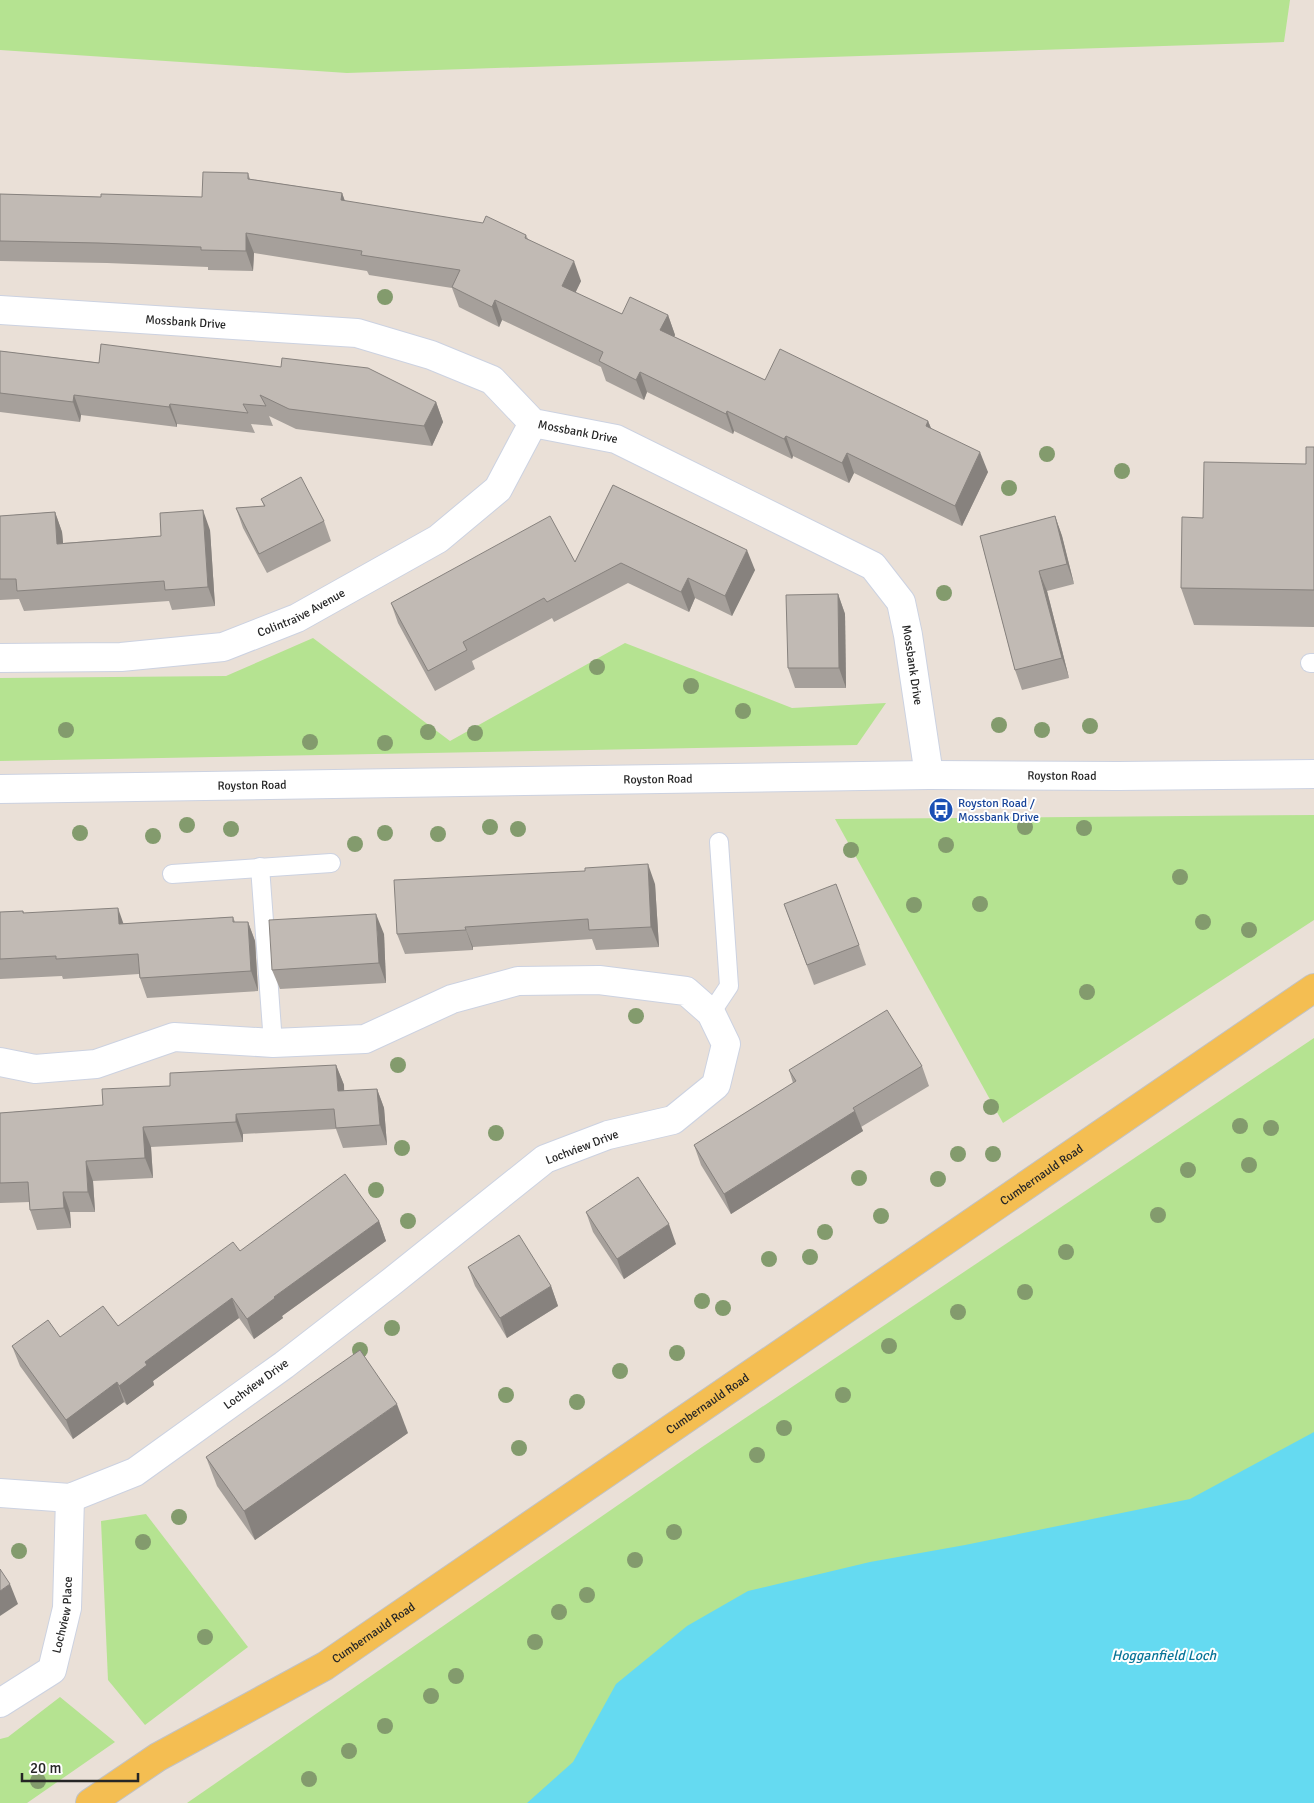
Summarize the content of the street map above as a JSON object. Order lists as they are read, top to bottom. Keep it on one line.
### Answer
{"streets":{"main road":["Cumbernauld Road"],"street":["Mossbank Drive","Colintraive Avenue","Royston Road","Lochview Drive","Lochview Place"]},"crossings":[["Mossbank Drive","Colintraive Avenue"],["Mossbank Drive","Royston Road"],["Lochview Drive","Lochview Place"]],"water":["Hogganfield Loch"],"places":{"bus stop":["Royston Road / Mossbank Drive"]},"scale_bar":"20 m"}
